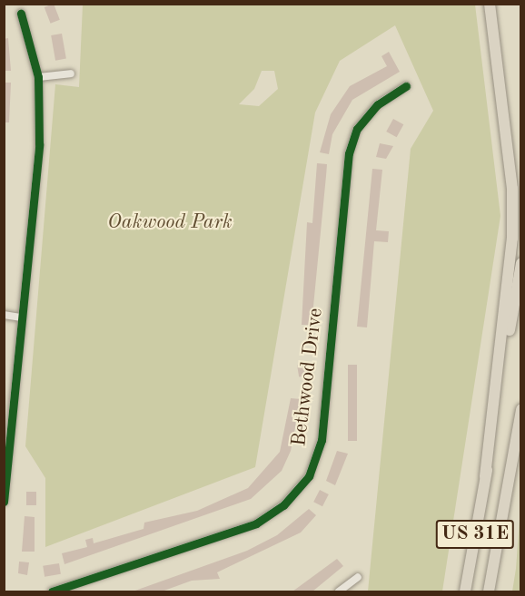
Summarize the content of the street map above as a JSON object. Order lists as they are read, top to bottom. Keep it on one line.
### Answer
{"streets":{"highway":["US 31E"],"street":["Bethwood Drive"]},"parks":["Oakwood Park"]}
